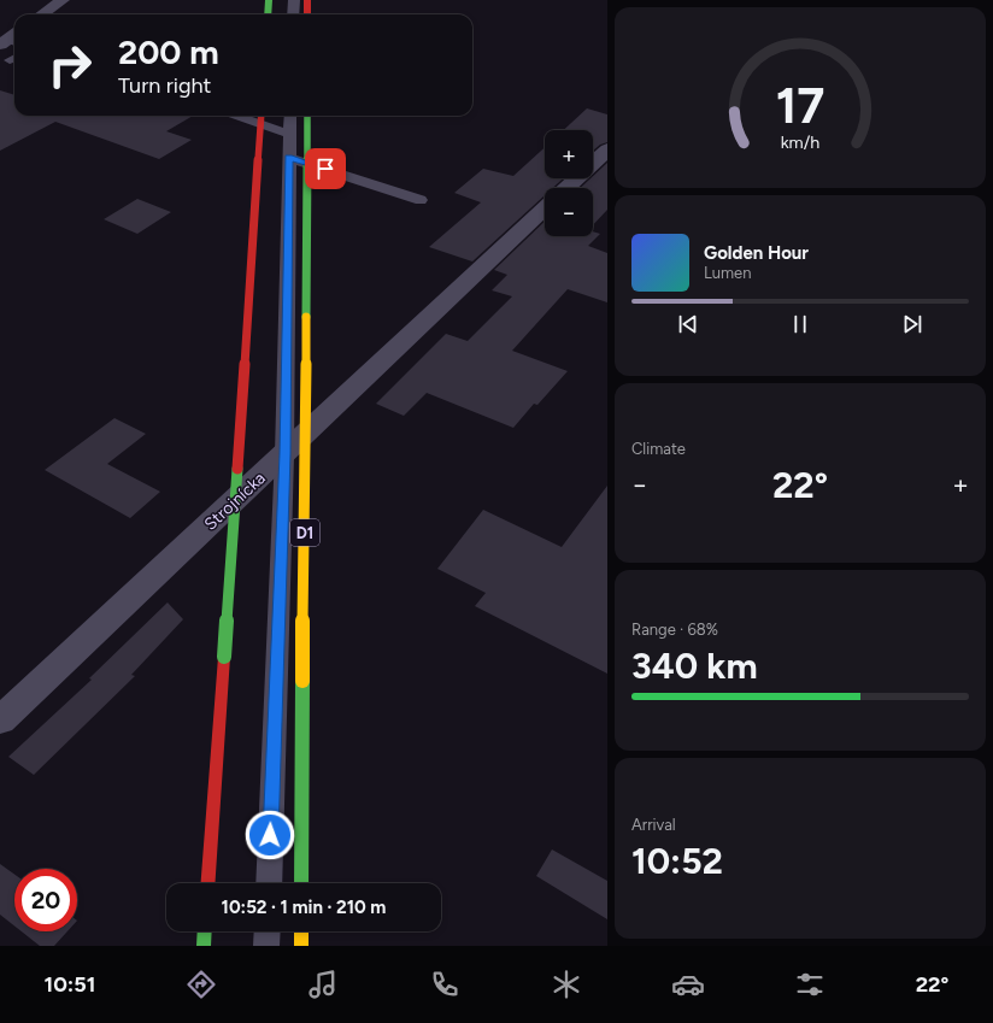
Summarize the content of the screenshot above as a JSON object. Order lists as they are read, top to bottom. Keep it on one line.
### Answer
{"streets":{"highway":["D1"],"street":["Strojnícka"]},"page":{"turn":["200 m","Turn right"],"map_buttons":["+","−"],"song":["Golden Hour","Lumen"],"tile":["Climate",["Range · 68%","340 km"],["Arrival","10:52"]],"heat":["−","22°","+"],"limit":"20","trip":"10:52 · 1 min · 210 m","tabs":["10:51","22°"],"gauge":["17","km/h"]}}
